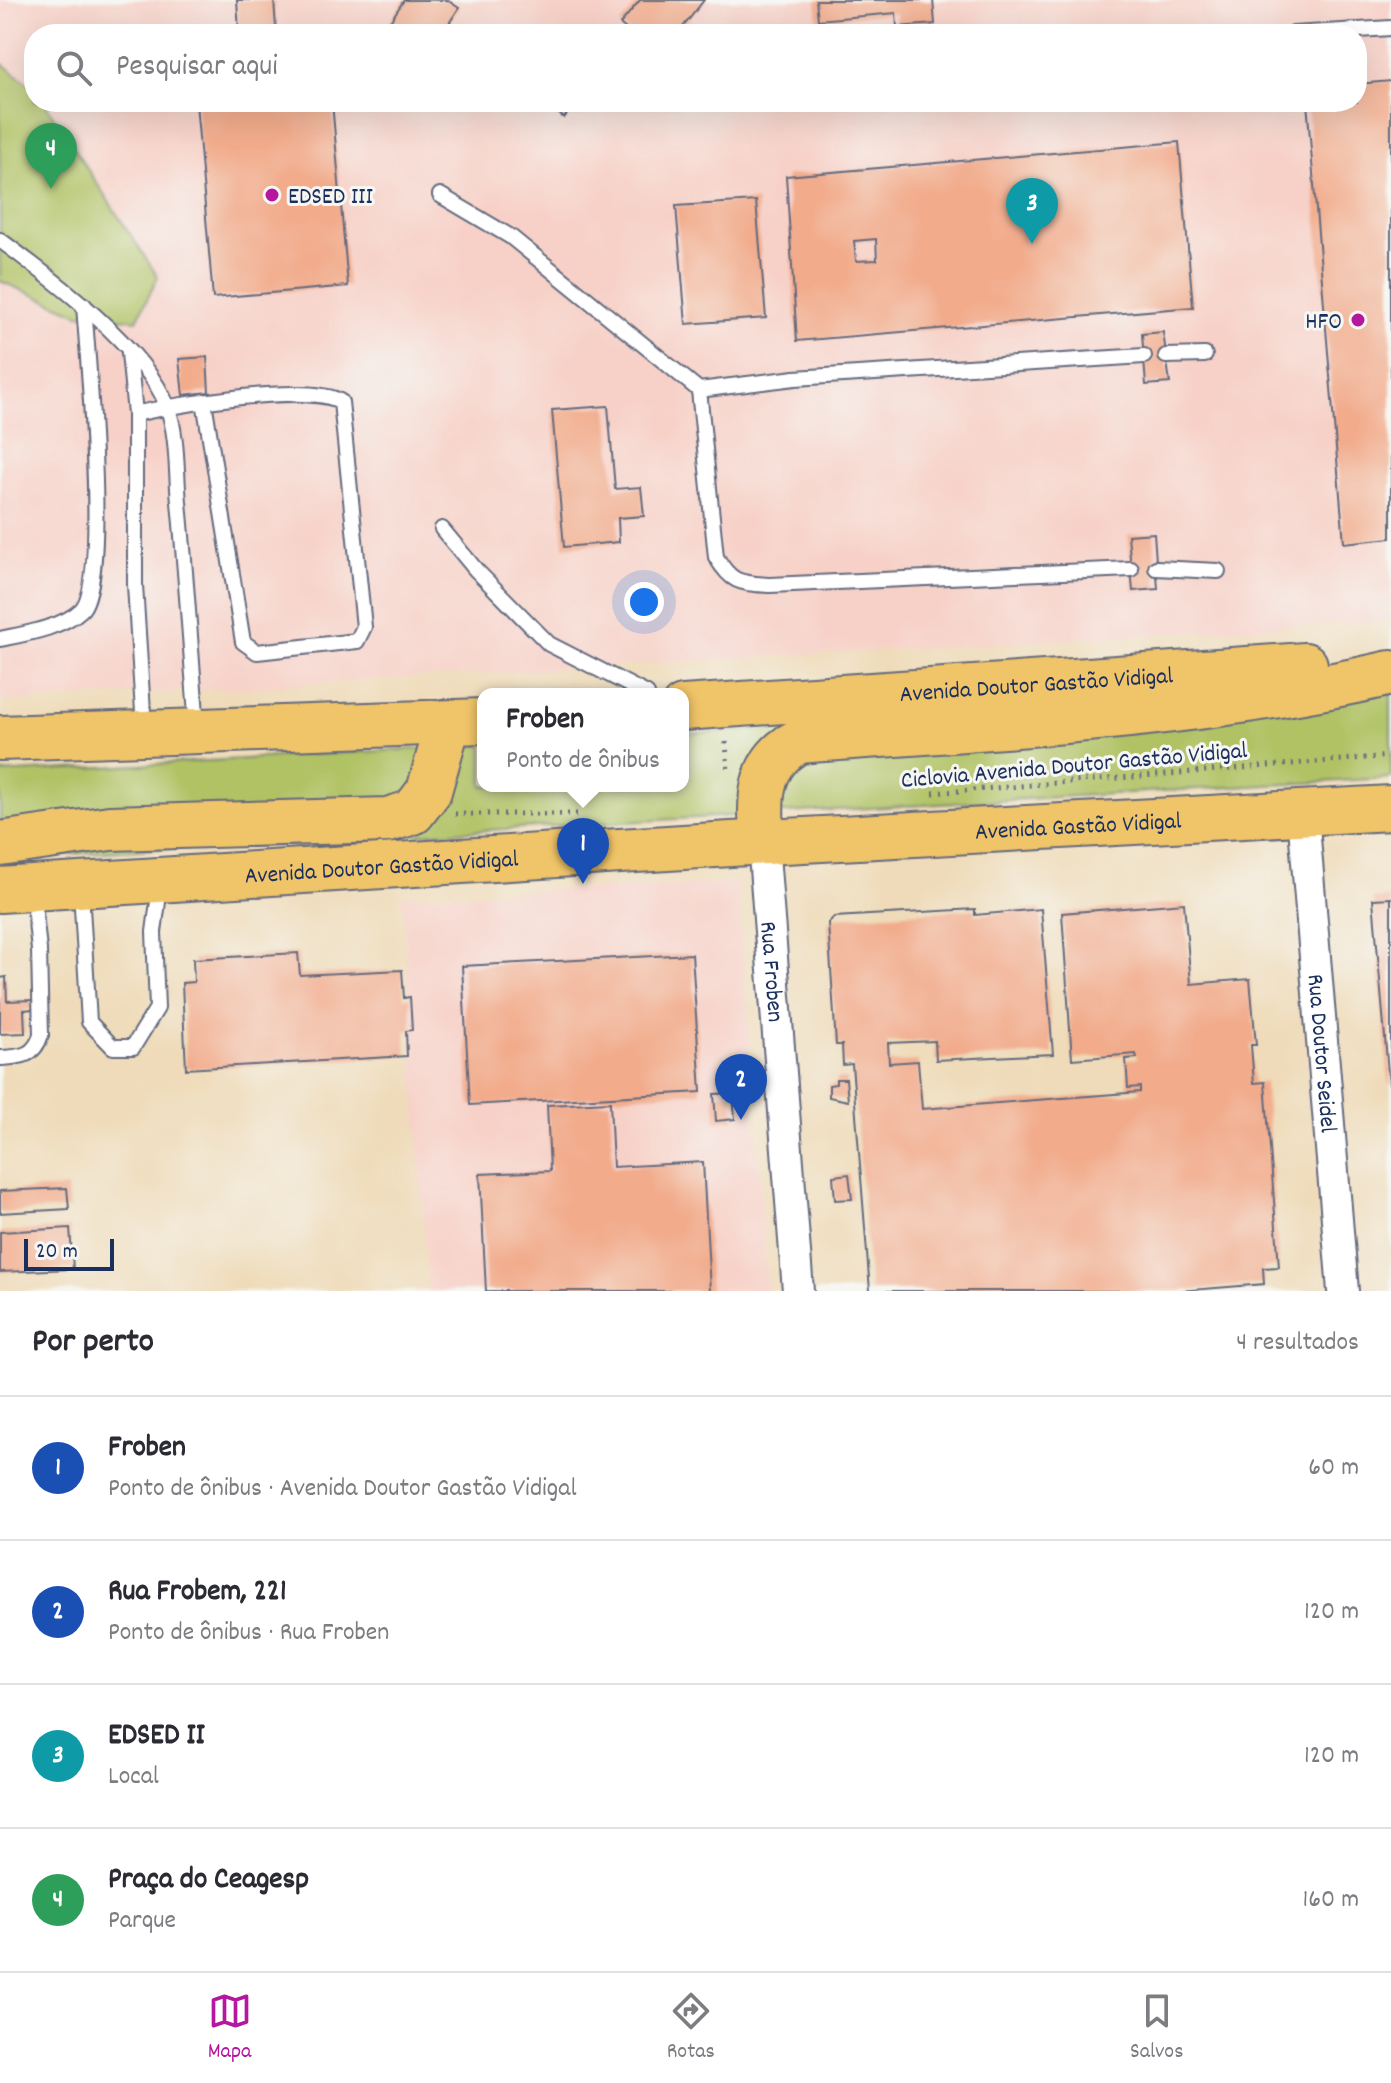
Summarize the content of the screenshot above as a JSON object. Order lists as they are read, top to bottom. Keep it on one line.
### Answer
{"streets":{"highway":["Avenida Doutor Gastão Vidigal","Avenida Gastão Vidigal"],"street":["Rua Froben","Rua Doutor Seidel"],"path":["Ciclovia Avenida Doutor Gastão Vidigal"]},"crossings":[["Avenida Doutor Gastão Vidigal","Avenida Gastão Vidigal"],["Avenida Doutor Gastão Vidigal","Rua Froben"],["Avenida Gastão Vidigal","Rua Froben"],["Avenida Gastão Vidigal","Rua Doutor Seidel"]],"places":["EDSED III","HFO"],"scale_bar":"20 m","page":{"search":"Pesquisar aqui","pins":["4","3","1","2"],"popup":["Froben","Ponto de ônibus"],"scale":"20 m","heading":["Por perto","4 resultados"],"list":[{"mark":"1","name":"Froben","note":"Ponto de ônibus · Avenida Doutor Gastão Vidigal","value":"60 m"},{"mark":"2","name":"Rua Frobem, 221","note":"Ponto de ônibus · Rua Froben","value":"120 m"},{"mark":"3","name":"EDSED II","note":"Local","value":"120 m"},{"mark":"4","name":"Praça do Ceagesp","note":"Parque","value":"160 m"}],"nav":["Mapa","Rotas","Salvos"]}}
